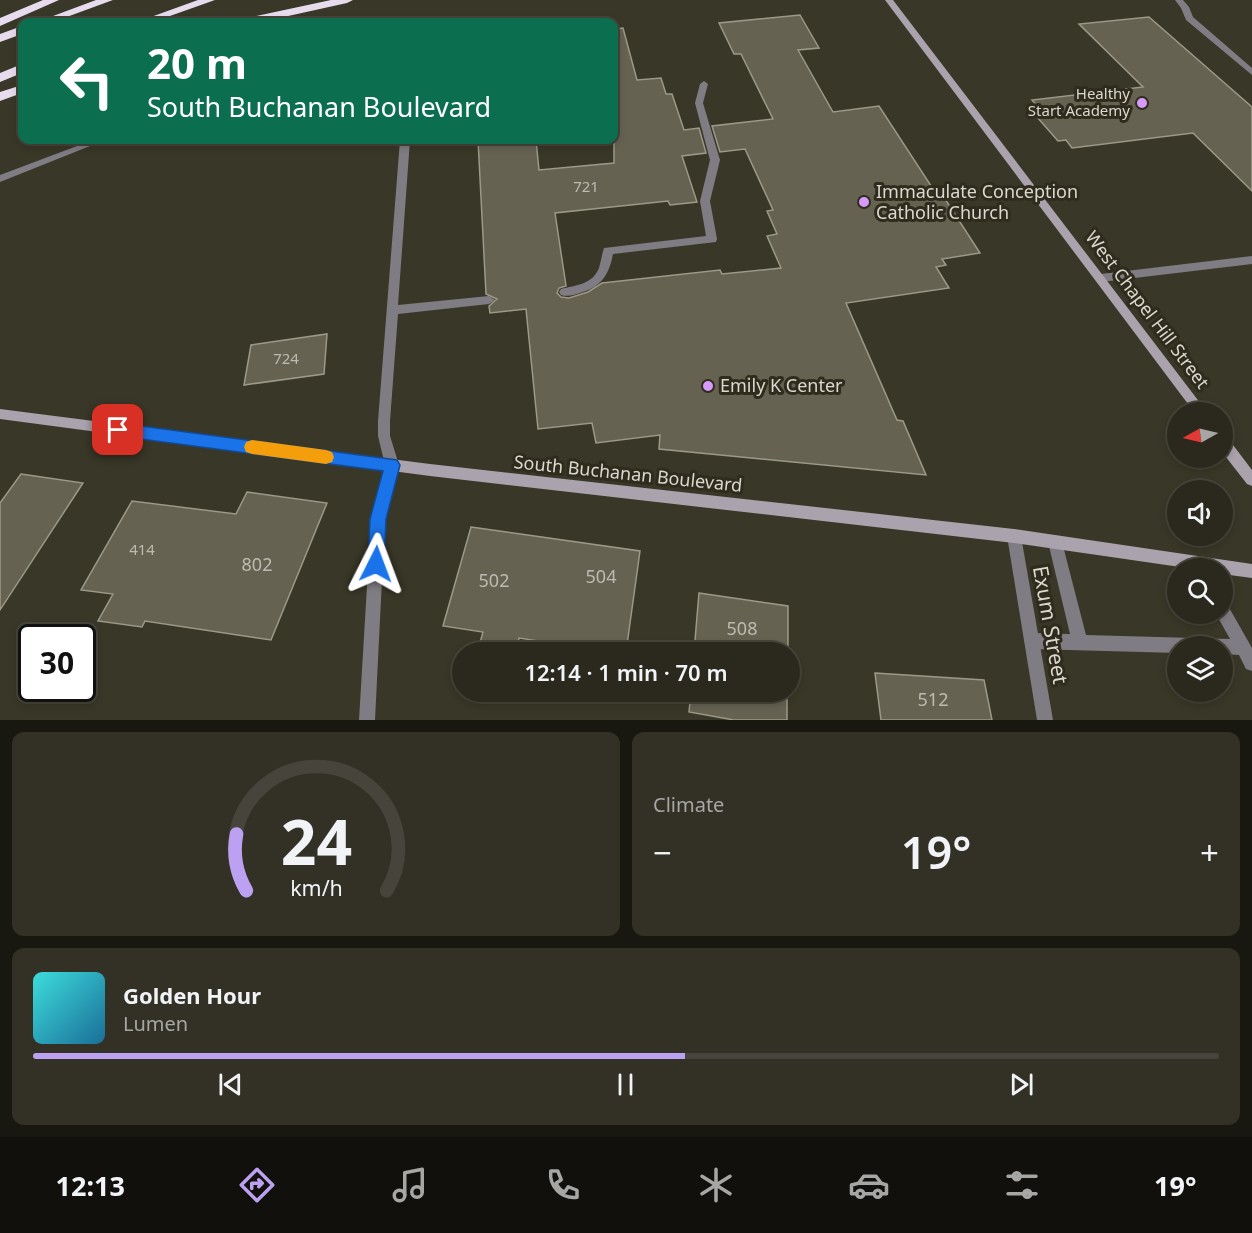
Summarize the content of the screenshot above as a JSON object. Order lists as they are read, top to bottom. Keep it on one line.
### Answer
{"streets":{"street":["West Chapel Hill Street","South Buchanan Boulevard","Exum Street"]},"crossings":[["South Buchanan Boulevard","Exum Street"]],"places":["Healthy Start Academy","Immaculate Conception Catholic Church","Emily K Center"],"house_numbers":["721","724","414","802","504","502","508","512"],"north":"left","page":{"turn":["20 m","South Buchanan Boulevard"],"limit":"30","trip":"12:14 · 1 min · 70 m","tile":"Climate","heat":["−","19°","+"],"song":["Golden Hour","Lumen"],"tabs":["12:13","19°"],"gauge":["24","km/h"]}}
